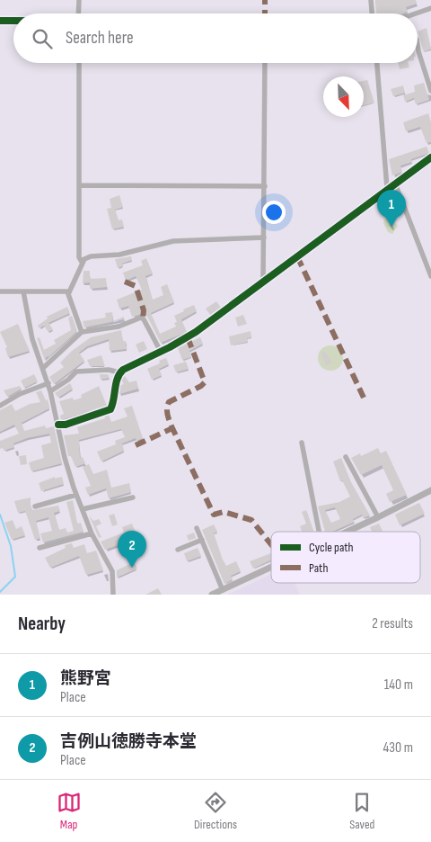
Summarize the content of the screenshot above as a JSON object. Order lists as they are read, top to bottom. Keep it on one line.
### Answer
{"legend":["Cycle path","Path"],"north":"bottom right","page":{"search":"Search here","pins":["1","2"],"heading":["Nearby","2 results"],"list":[{"mark":"1","name":"熊野宮","note":"Place","value":"140 m"},{"mark":"2","name":"吉例山徳勝寺本堂","note":"Place","value":"430 m"}],"nav":["Map","Directions","Saved"]}}
